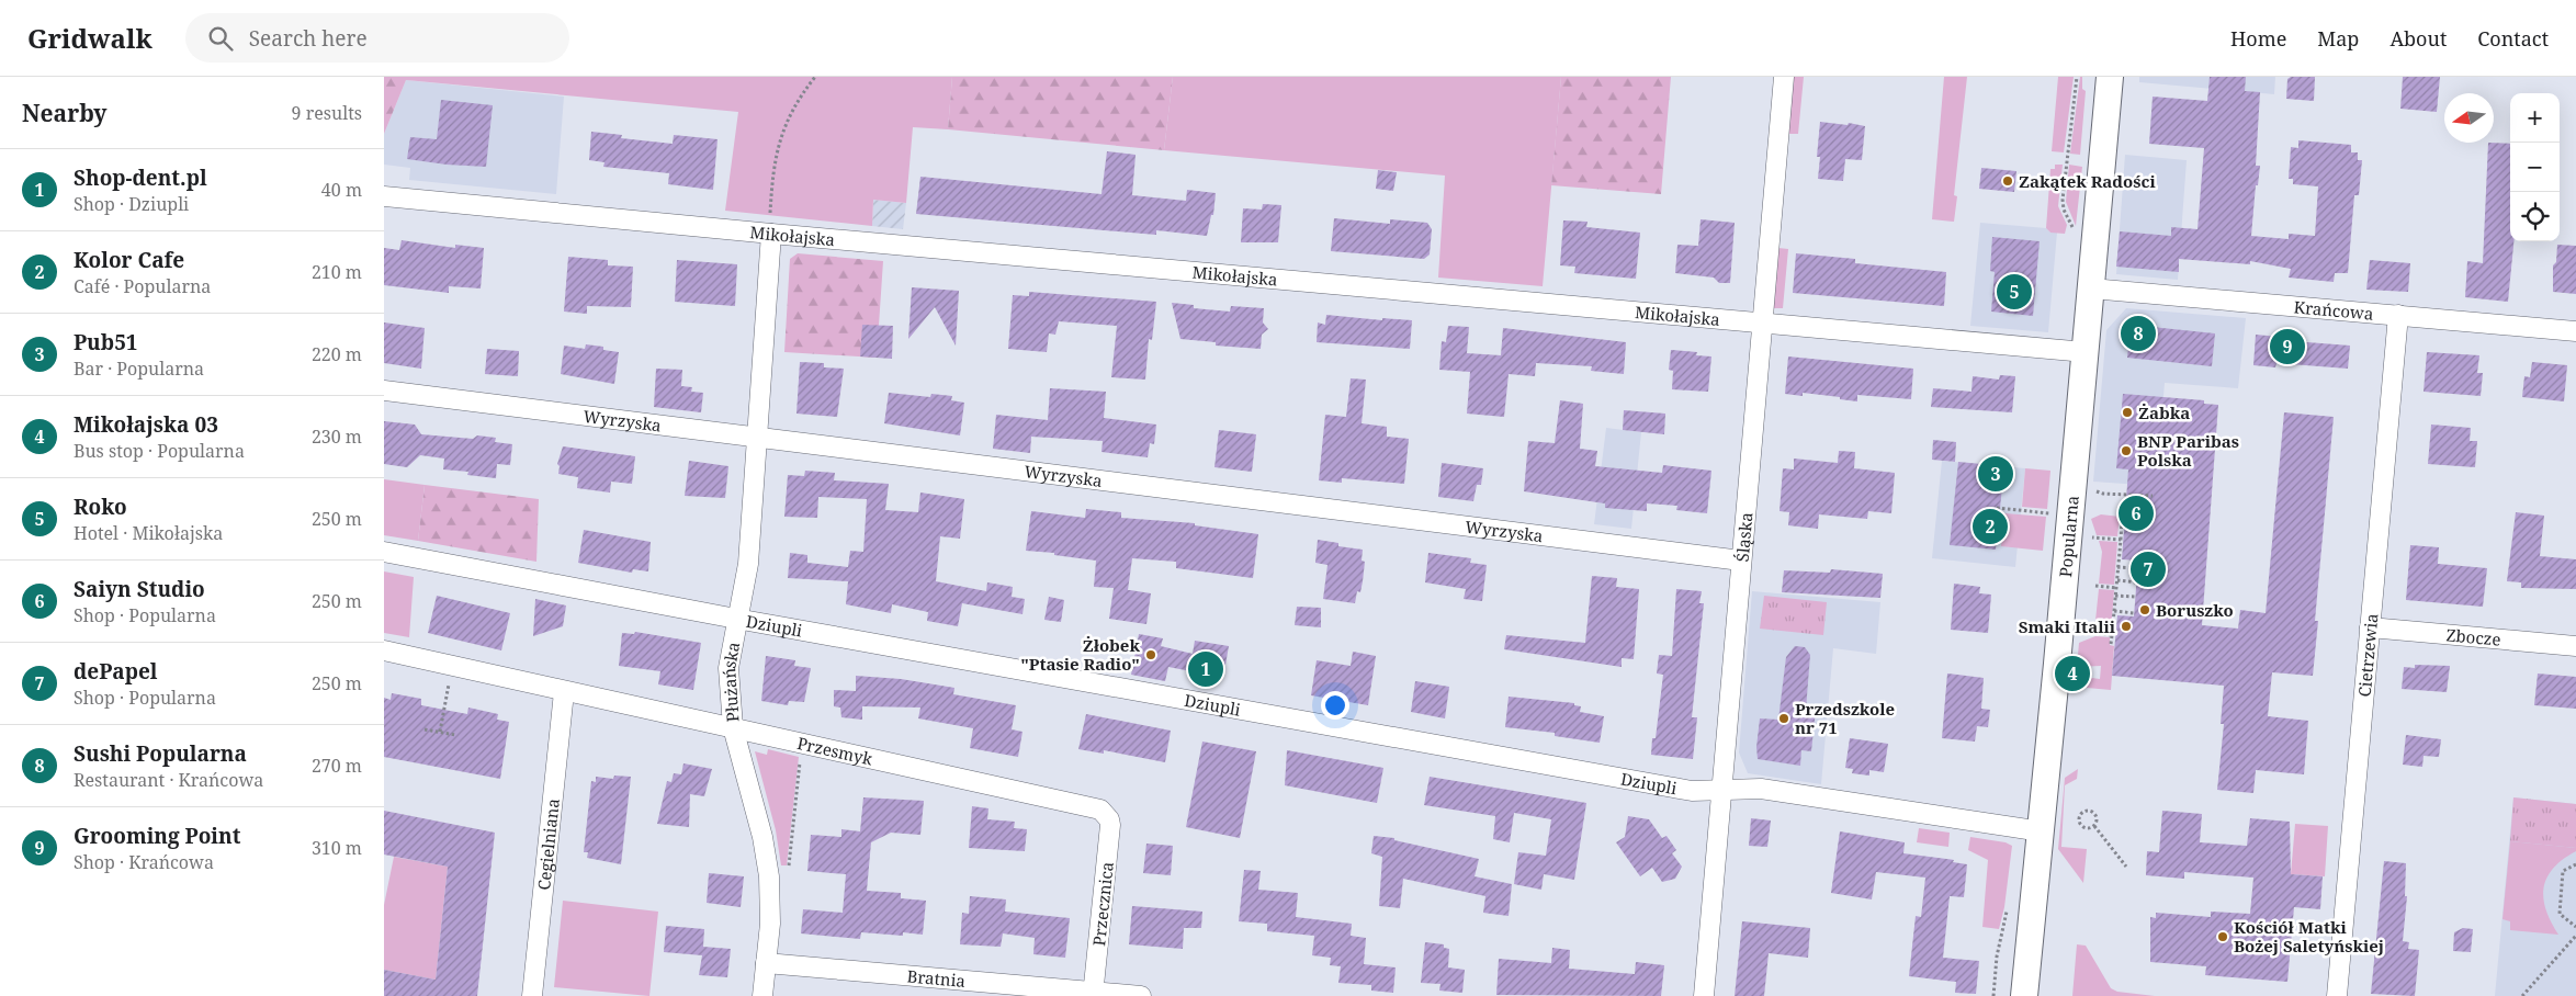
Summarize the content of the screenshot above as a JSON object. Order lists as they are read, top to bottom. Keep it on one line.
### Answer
{"streets":{"street":["Mikołajska","Krańcowa","Wyrzyska","Śląska","Popularna","Dziupli","Zbocze","Cietrzewia","Płużańska","Przesmyk","Cegielniana","Przecznica","Bratnia"]},"crossings":[["Mikołajska","Śląska"],["Mikołajska","Popularna"],["Mikołajska","Płużańska"],["Krańcowa","Popularna"],["Krańcowa","Cietrzewia"],["Wyrzyska","Śląska"],["Wyrzyska","Płużańska"],["Śląska","Dziupli"],["Popularna","Dziupli"],["Dziupli","Płużańska"],["Zbocze","Cietrzewia"],["Płużańska","Przesmyk"],["Płużańska","Bratnia"],["Przesmyk","Cegielniana"],["Przesmyk","Przecznica"],["Przecznica","Bratnia"]],"places":["Zakątek Radości","Żabka","BNP Paribas Polska","Boruszko","Smaki Italii","Żłobek \"Ptasie Radio\"","Przedszkole nr 71","Kościół Matki Bożej Saletyńskiej"],"north":"left","page":{"header":"Gridwalk","search":"Search here","nav":["Home","Map","About","Contact"],"heading":["Nearby","9 results"],"map_buttons":["+","−"],"list":[{"mark":"1","name":"Shop-dent.pl","note":"Shop · Dziupli","value":"40 m"},{"mark":"2","name":"Kolor Cafe","note":"Café · Popularna","value":"210 m"},{"mark":"3","name":"Pub51","note":"Bar · Popularna","value":"220 m"},{"mark":"4","name":"Mikołajska 03","note":"Bus stop · Popularna","value":"230 m"},{"mark":"5","name":"Roko","note":"Hotel · Mikołajska","value":"250 m"},{"mark":"6","name":"Saiyn Studio","note":"Shop · Popularna","value":"250 m"},{"mark":"7","name":"dePapel","note":"Shop · Popularna","value":"250 m"},{"mark":"8","name":"Sushi Popularna","note":"Restaurant · Krańcowa","value":"270 m"},{"mark":"9","name":"Grooming Point","note":"Shop · Krańcowa","value":"310 m"}],"pins":["5","8","9","3","6","2","7","1","4"]}}
